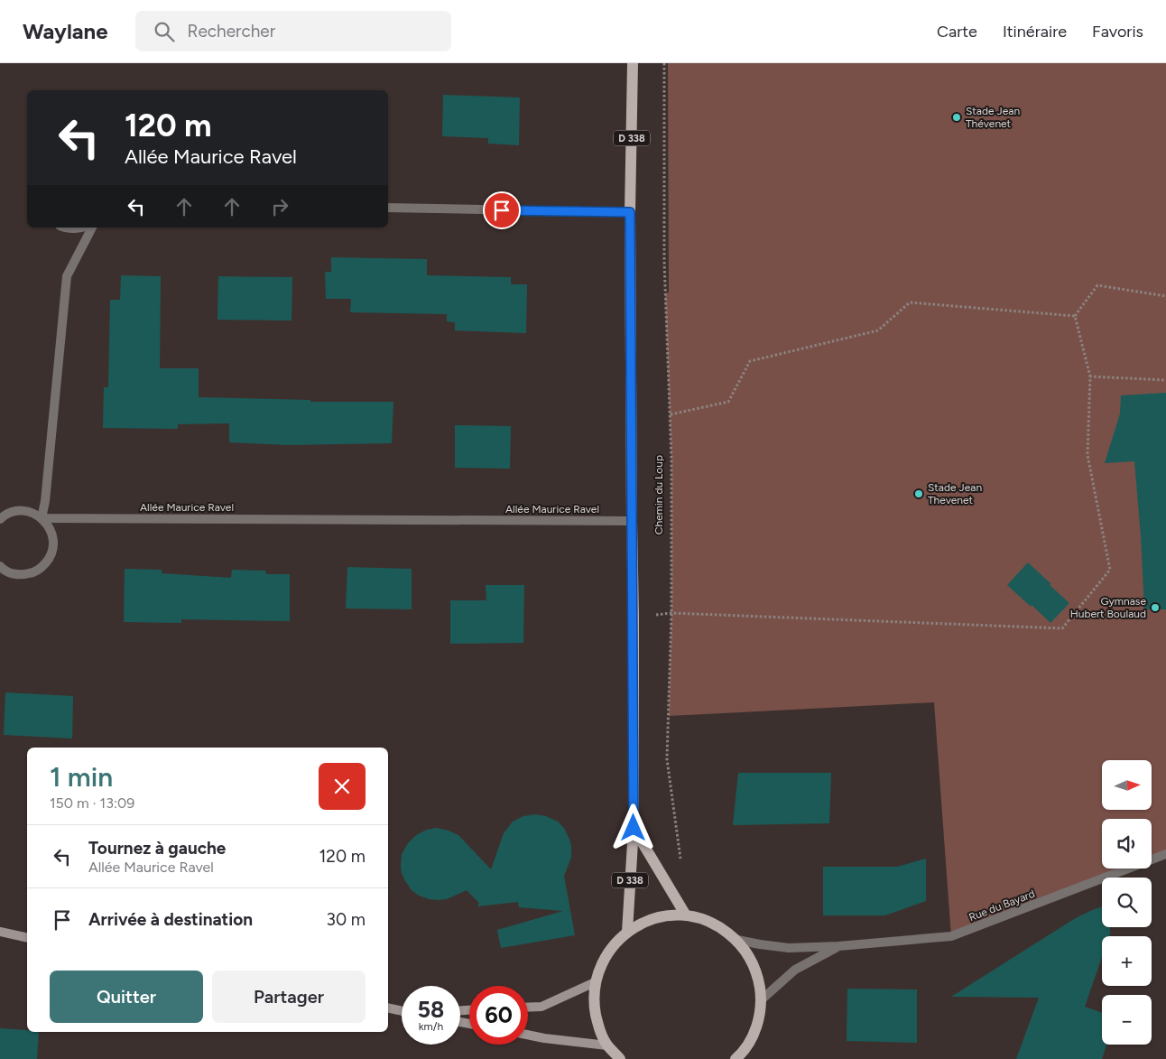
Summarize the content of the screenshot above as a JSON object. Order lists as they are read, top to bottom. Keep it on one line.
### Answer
{"streets":{"main road":["D 338"],"street":["Allée Maurice Ravel","Rue du Bayard"],"path":["Chemin du Loup"]},"crossings":[["D 338","Allée Maurice Ravel"]],"places":["Stade Jean Thévenet","Stade Jean Thevenet","Gymnase Hubert Boulaud"],"north":"right","page":{"header":"Waylane","search":"Rechercher","nav":["Carte","Itinéraire","Favoris"],"turn":["120 m","Allée Maurice Ravel"],"heading":["1 min","150 m · 13:09"],"map_buttons":["+","−"],"list":[{"name":"Tournez à gauche","note":"Allée Maurice Ravel","value":"120 m"},{"name":"Arrivée à destination","value":"30 m"}],"buttons":["Quitter","Partager"],"speed":"58 km/h","limit":"60"}}
